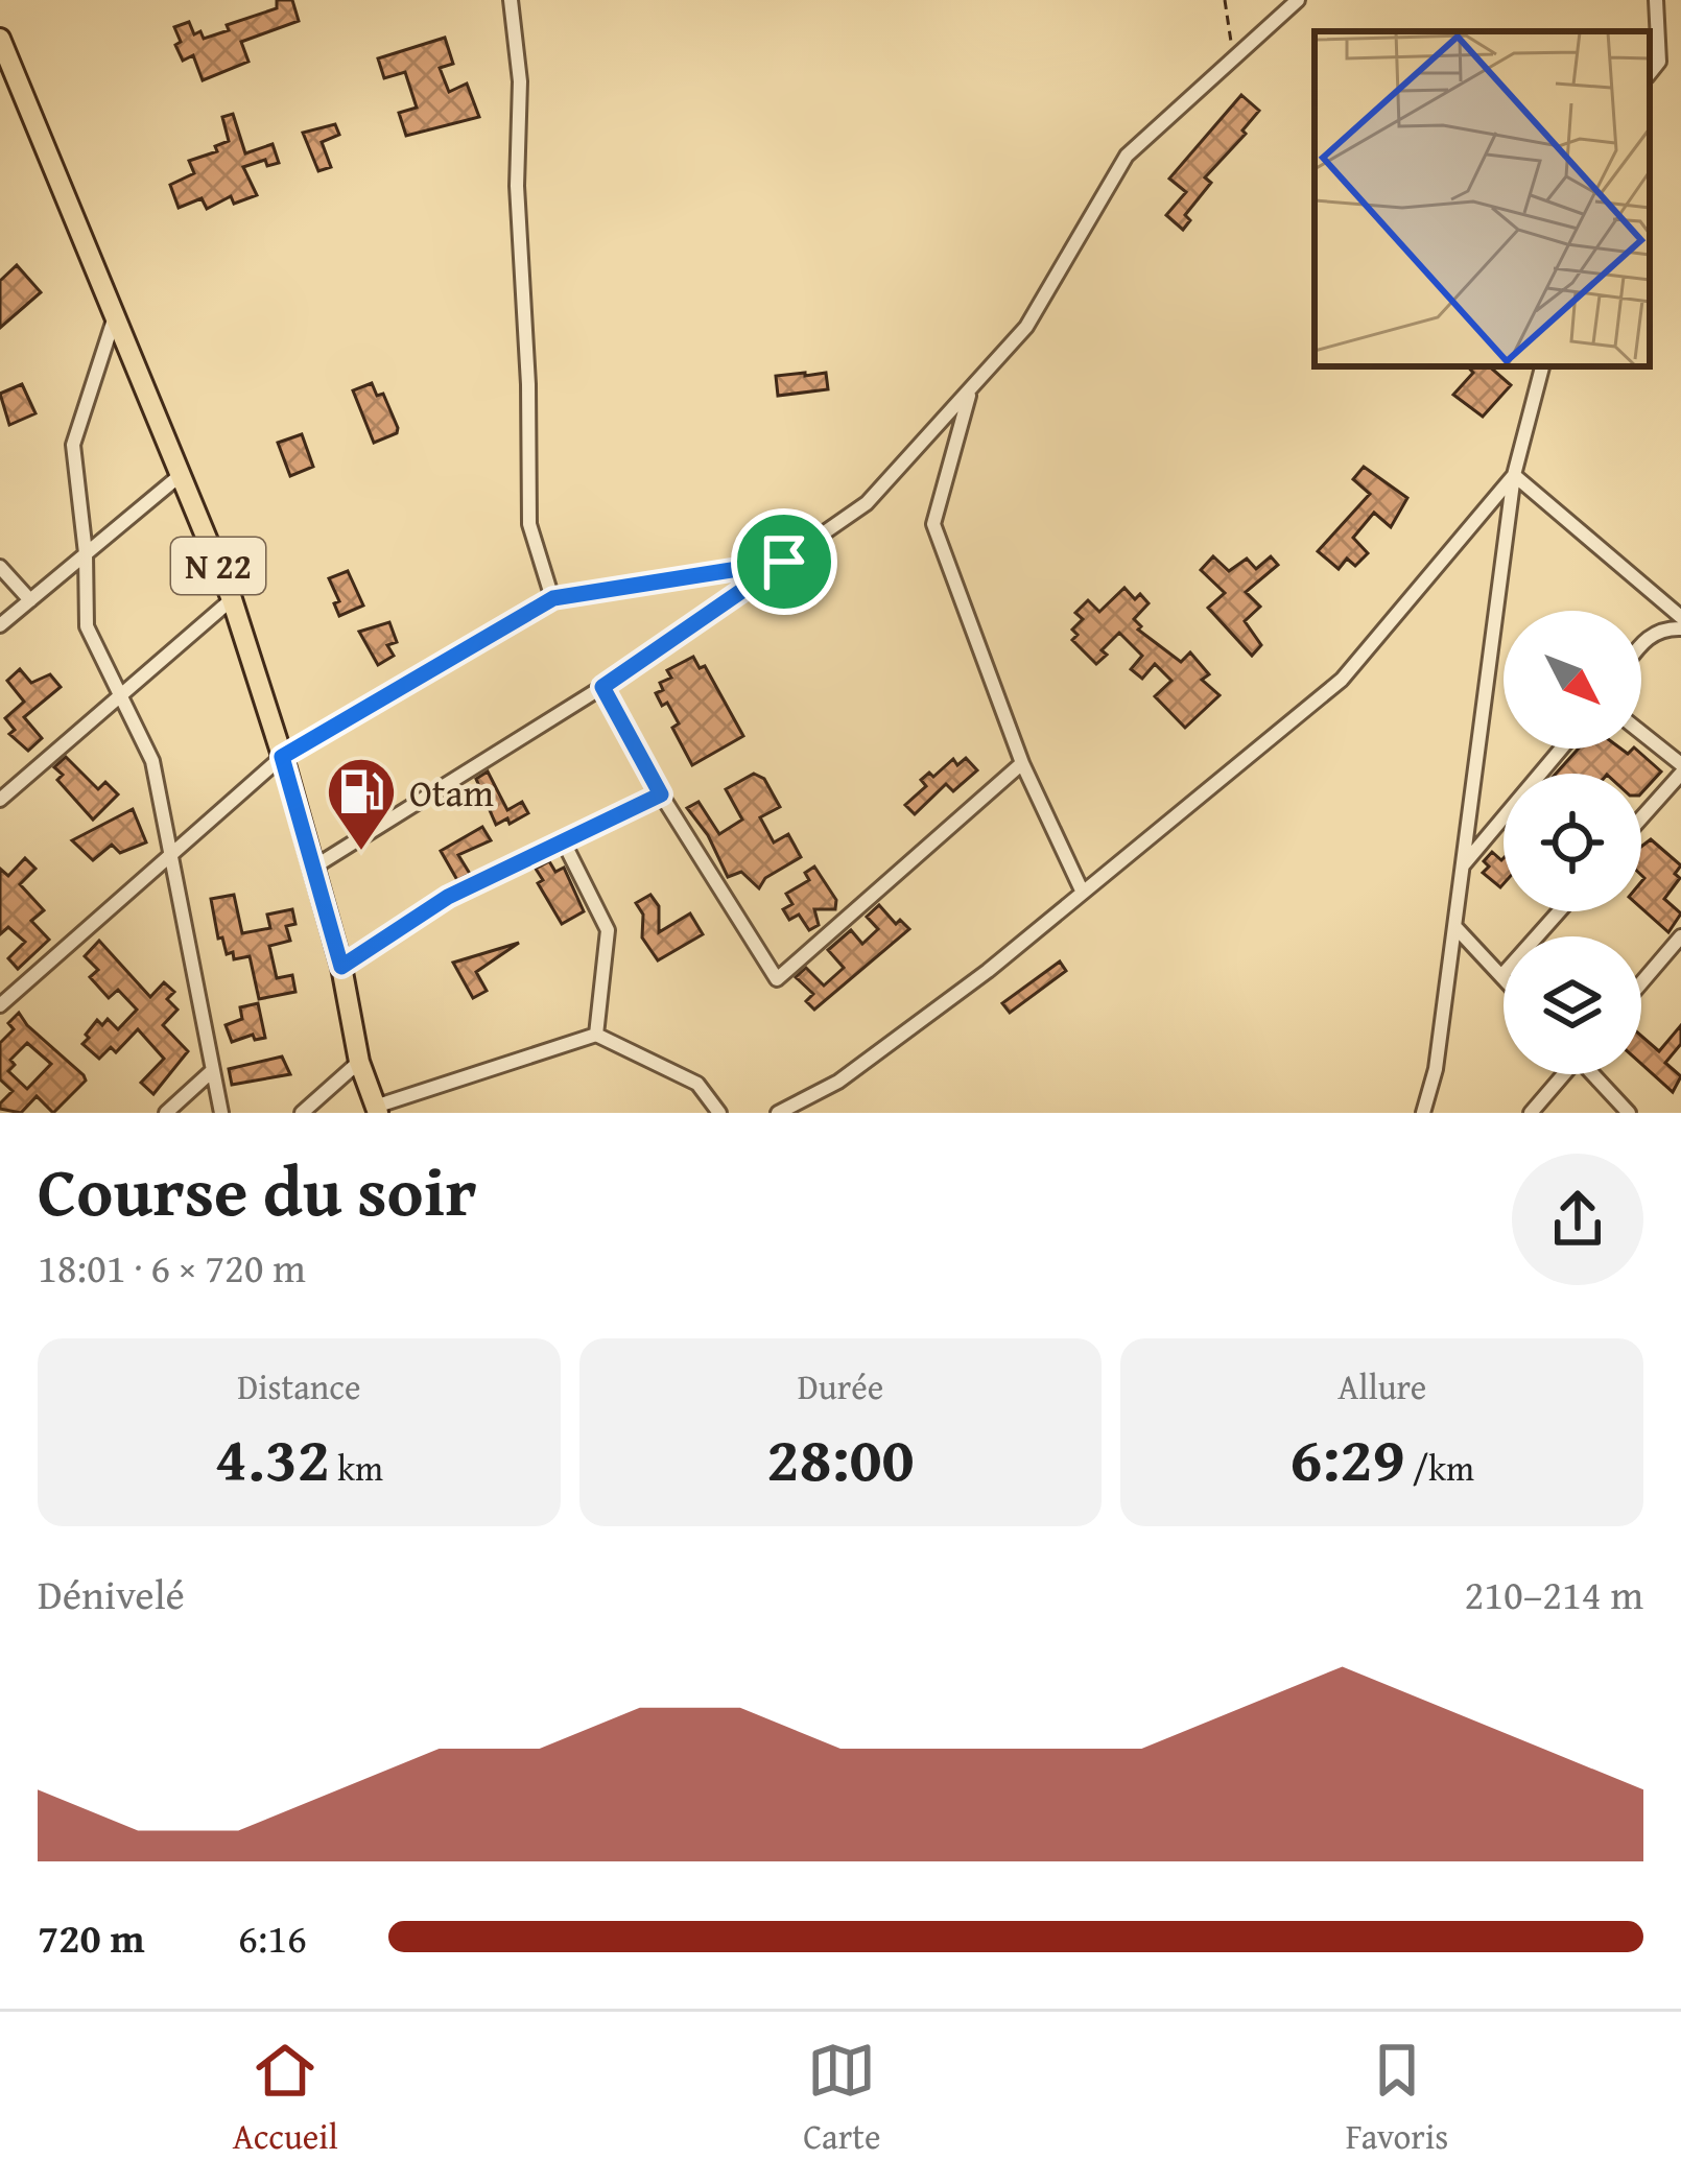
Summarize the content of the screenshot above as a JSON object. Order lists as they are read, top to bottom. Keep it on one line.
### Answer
{"streets":{"main road":["N 22"]},"places":{"fuel station":["Otam"]},"north":"bottom right","page":{"heading":["Course du soir","18:01 · 6 × 720 m"],"stats":[["Distance","4.32 km"],["Durée","28:00"],["Allure","6:29 /km"]],"chart":["Dénivelé","210–214 m"],"list":[{"name":"720 m","note":"6:16"}],"tabs":["Accueil","Carte","Favoris"]}}
